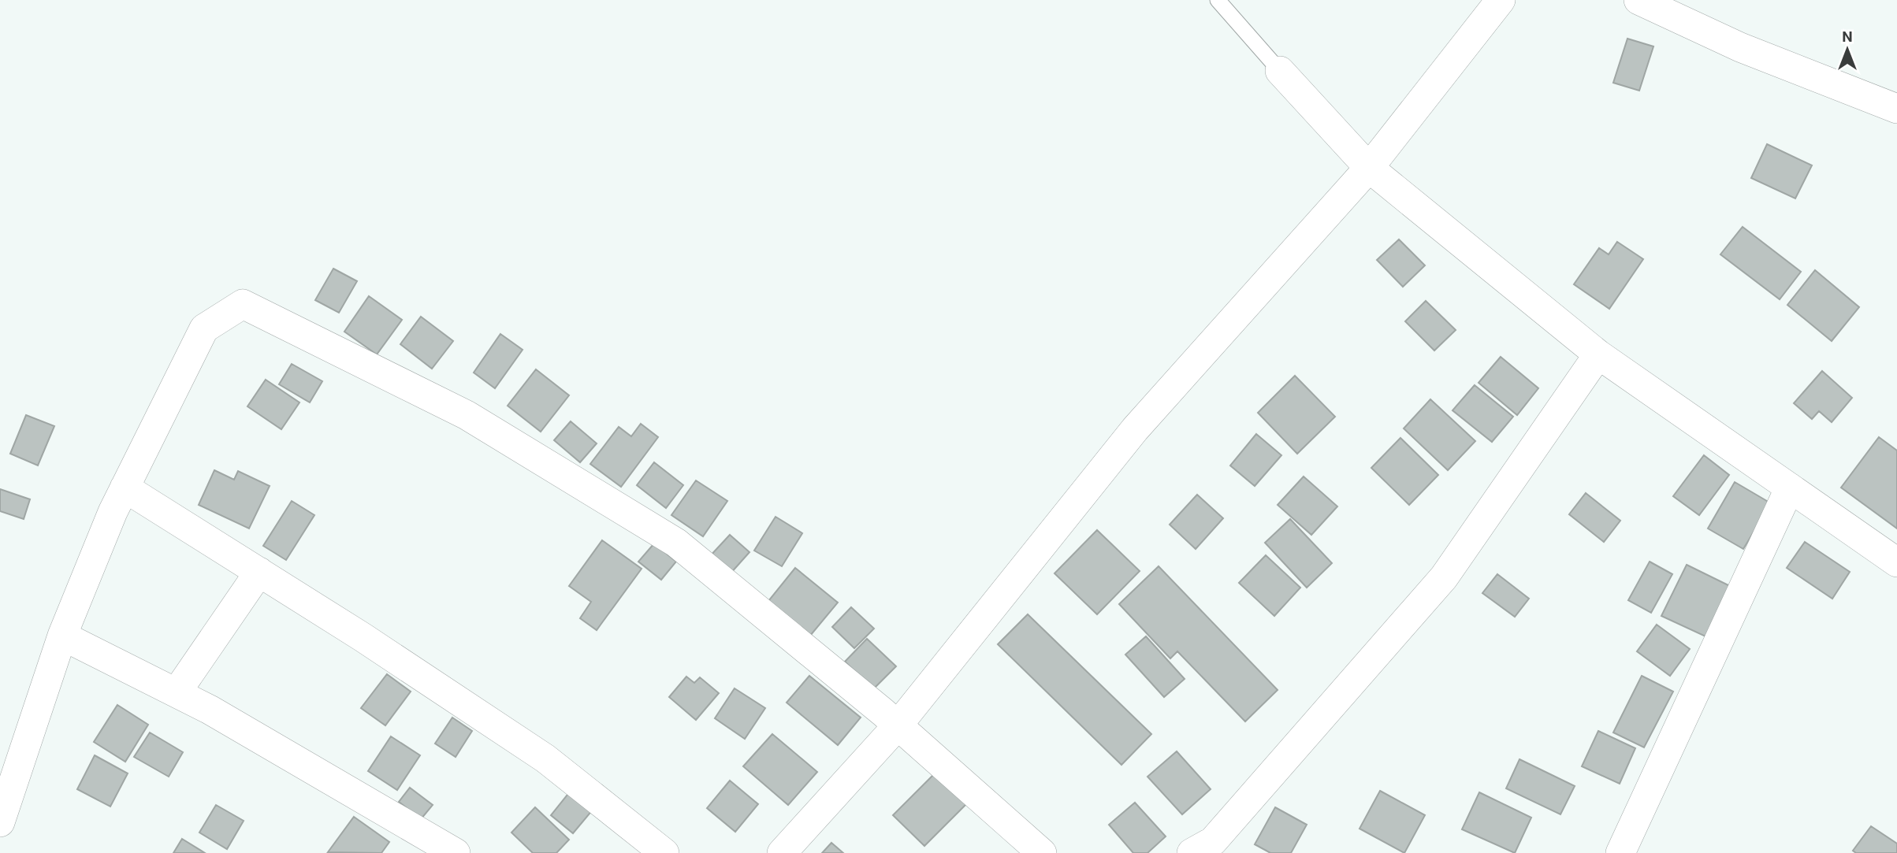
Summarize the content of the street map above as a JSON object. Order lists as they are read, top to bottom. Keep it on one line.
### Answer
{"north":"top"}
